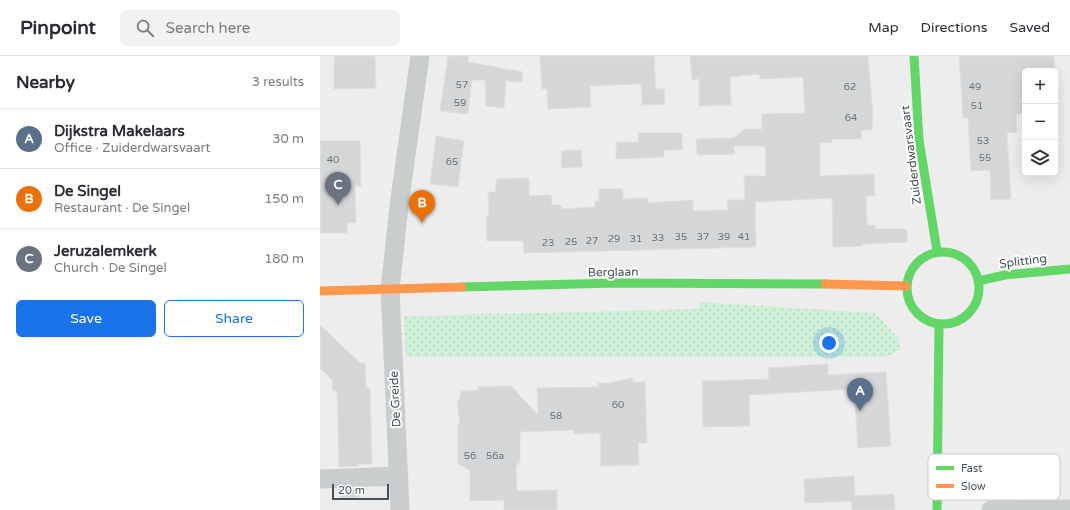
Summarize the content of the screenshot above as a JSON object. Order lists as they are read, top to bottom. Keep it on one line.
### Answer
{"streets":{"main road":["Zuiderdwarsvaart","Splitting","Berglaan"],"street":["De Greide"]},"crossings":[["Zuiderdwarsvaart","Splitting"],["Zuiderdwarsvaart","Berglaan"],["Splitting","Berglaan"],["Berglaan","De Greide"]],"house_numbers":["57","62","49","59","51","64","53","55","40","65","35","37","39","41","33","29","31","27","25","23","60","58","56","56a"],"legend":["Fast","Slow"],"scale_bar":"20 m","page":{"header":"Pinpoint","search":"Search here","nav":["Map","Directions","Saved"],"heading":["Nearby","3 results"],"map_buttons":["+","−"],"list":[{"mark":"A","name":"Dijkstra Makelaars","note":"Office · Zuiderdwarsvaart","value":"30 m"},{"mark":"B","name":"De Singel","note":"Restaurant · De Singel","value":"150 m"},{"mark":"C","name":"Jeruzalemkerk","note":"Church · De Singel","value":"180 m"}],"pins":["C","B","A"],"buttons":["Save","Share"],"scale":"20 m"}}
